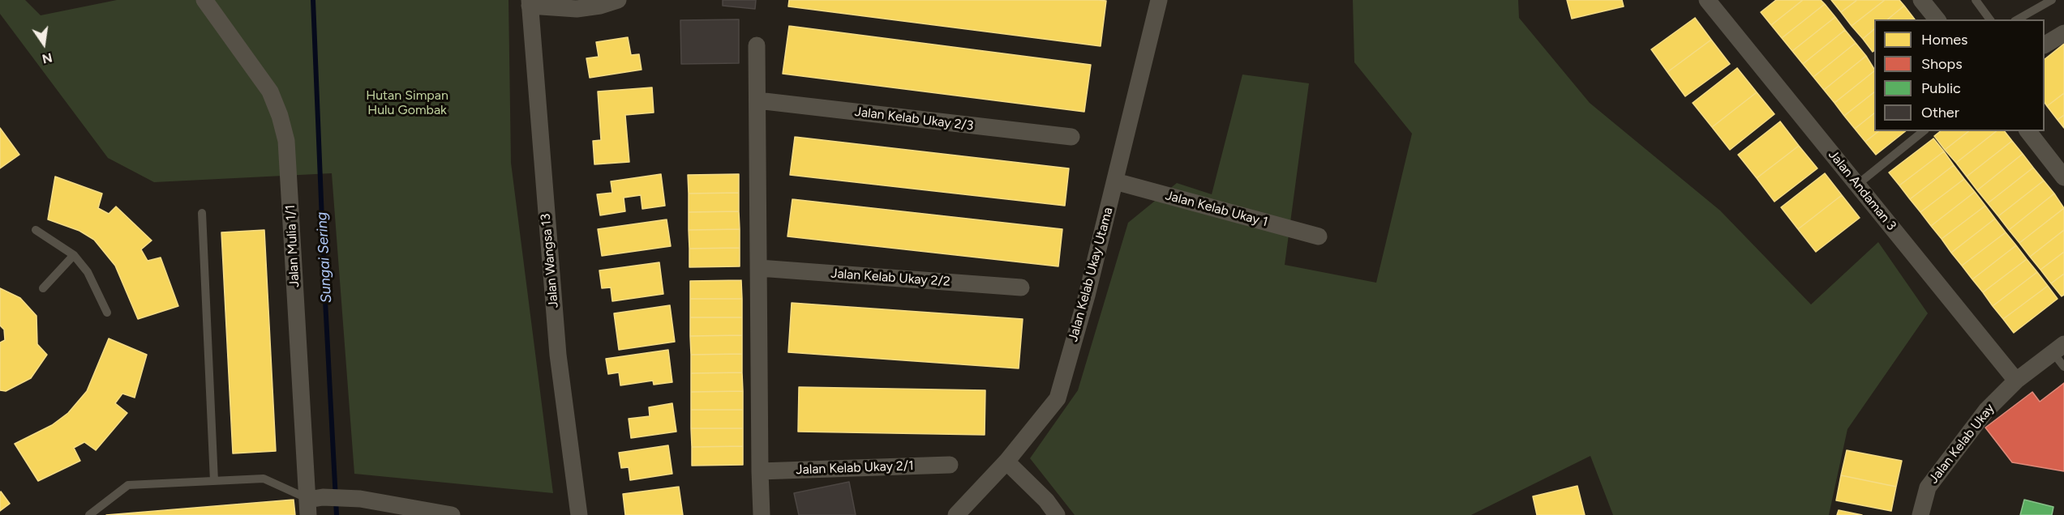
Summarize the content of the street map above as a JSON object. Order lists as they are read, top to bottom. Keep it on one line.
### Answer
{"streets":{"street":["Jalan Kelab Ukay 2/3","Jalan Andaman 3","Jalan Kelab Ukay 1","Jalan Mulia 1/1","Jalan Wangsa 13","Jalan Kelab Ukay Utama","Jalan Kelab Ukay 2/2","Jalan Kelab Ukay","Jalan Kelab Ukay 2/1"]},"crossings":[["Jalan Andaman 3","Jalan Kelab Ukay"],["Jalan Kelab Ukay 1","Jalan Kelab Ukay Utama"]],"water":["Sungai Sering"],"parks":["Hutan Simpan Hulu Gombak"],"legend":["Homes","Shops","Public","Other"],"north":"bottom"}
